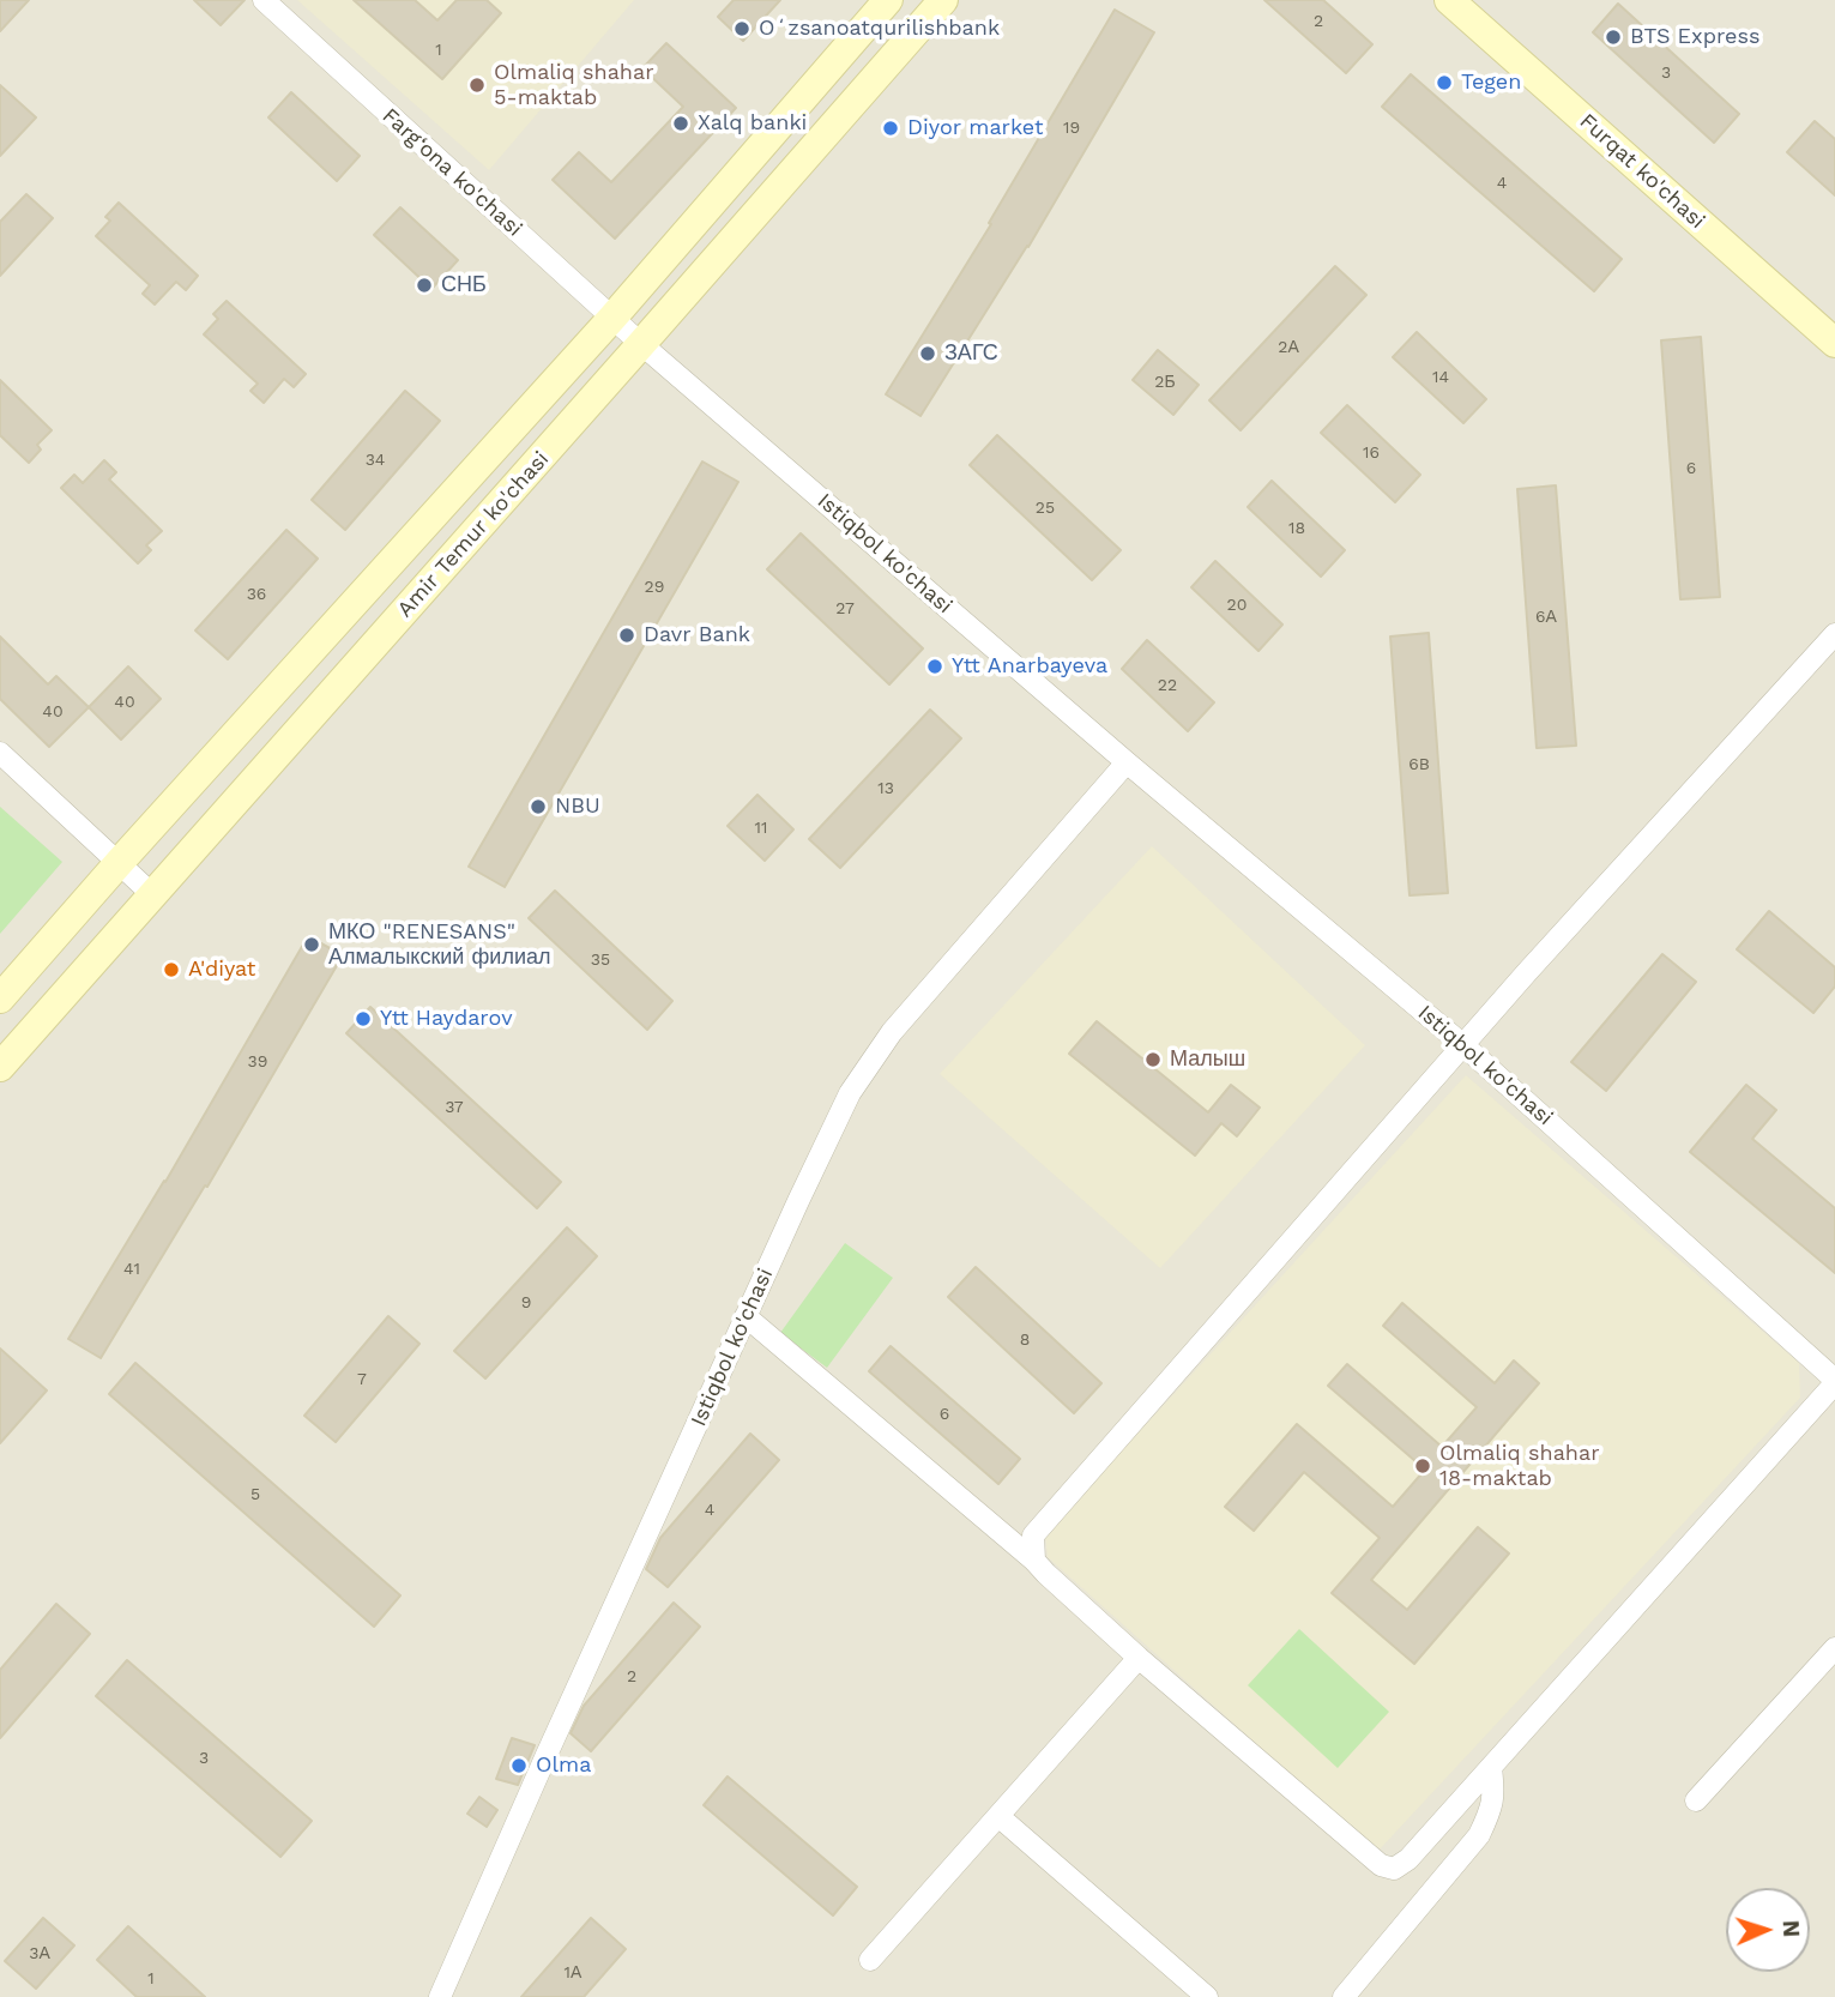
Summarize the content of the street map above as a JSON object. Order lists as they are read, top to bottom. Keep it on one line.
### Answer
{"streets":{"main road":["Furqat ko'chasi","Amir Temur ko'chasi"],"street":["Farg‘ona ko'chasi","Istiqbol ko'chasi"]},"crossings":[["Farg‘ona ko'chasi","Amir Temur ko'chasi"],["Farg‘ona ko'chasi","Istiqbol ko'chasi"],["Amir Temur ko'chasi","Istiqbol ko'chasi"]],"places":["Oʻzsanoatqurilishbank","BTS Express","Tegen","Olmaliq shahar 5-maktab","Xalq banki","Diyor market","СНБ","ЗАГС","Davr Bank","Ytt Anarbayeva","NBU","МКО \"RENESANS\" Алмалыкский филиал","A'diyat","Ytt Haydarov","Малыш","Olmaliq shahar 18-maktab","Olma"],"house_numbers":["2","1","3","19","4","2А","14","2Б","16","34","6","25","18","29","36","20","27","6А","22","40","40","6B","13","11","35","39","37","41","9","8","7","6","5","4","2","3","3А","1А","1"],"north":"right"}
